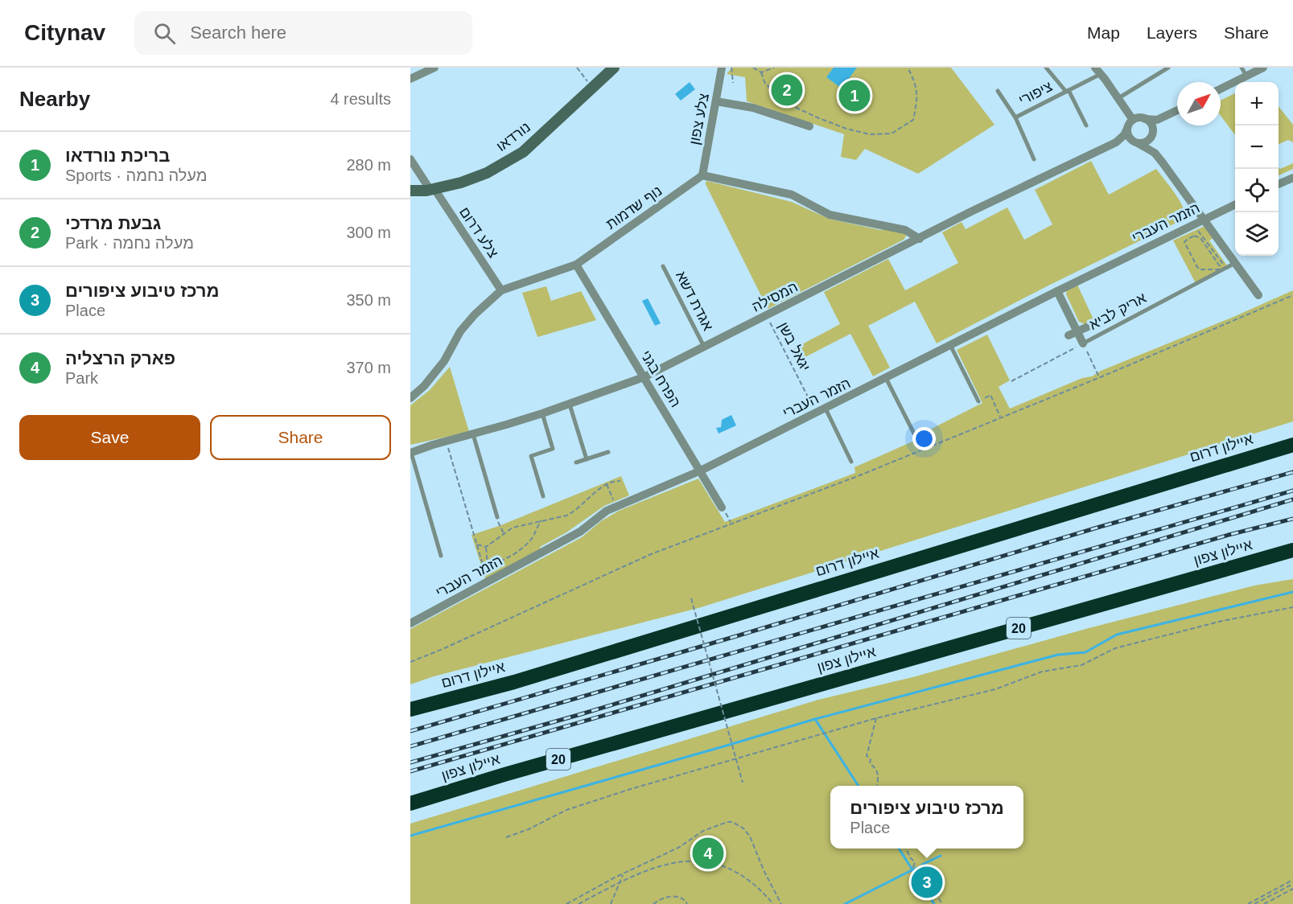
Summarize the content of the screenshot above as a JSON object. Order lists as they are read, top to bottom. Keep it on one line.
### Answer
{"streets":{"highway":["איילון דרום","איילון צפון","20"],"street":["צלע צפון","נורדאו","נוף שדמות","הזמר העברי","צלע דרום","המסילה","הפרח בגני"],"lane":["ציפורי","אגדת דשא","אריק לביא"],"path":["יגאל בשן"]},"crossings":[["צלע צפון","נוף שדמות"],["נורדאו","צלע דרום"],["נוף שדמות","צלע דרום"],["נוף שדמות","הפרח בגני"],["הזמר העברי","יגאל בשן"],["הזמר העברי","הפרח בגני"],["המסילה","אגדת דשא"],["המסילה","יגאל בשן"],["המסילה","הפרח בגני"]],"north":"top right","page":{"header":"Citynav","search":"Search here","nav":["Map","Layers","Share"],"heading":["Nearby","4 results"],"pins":["2","1","4","3"],"map_buttons":["+","−"],"list":[{"mark":"1","name":"בריכת נורדאו","note":"Sports · מעלה נחמה","value":"280 m"},{"mark":"2","name":"גבעת מרדכי","note":"Park · מעלה נחמה","value":"300 m"},{"mark":"3","name":"מרכז טיבוע ציפורים","note":"Place","value":"350 m"},{"mark":"4","name":"פארק הרצליה","note":"Park","value":"370 m"}],"buttons":["Save","Share"],"popup":["מרכז טיבוע ציפורים","Place"]}}
